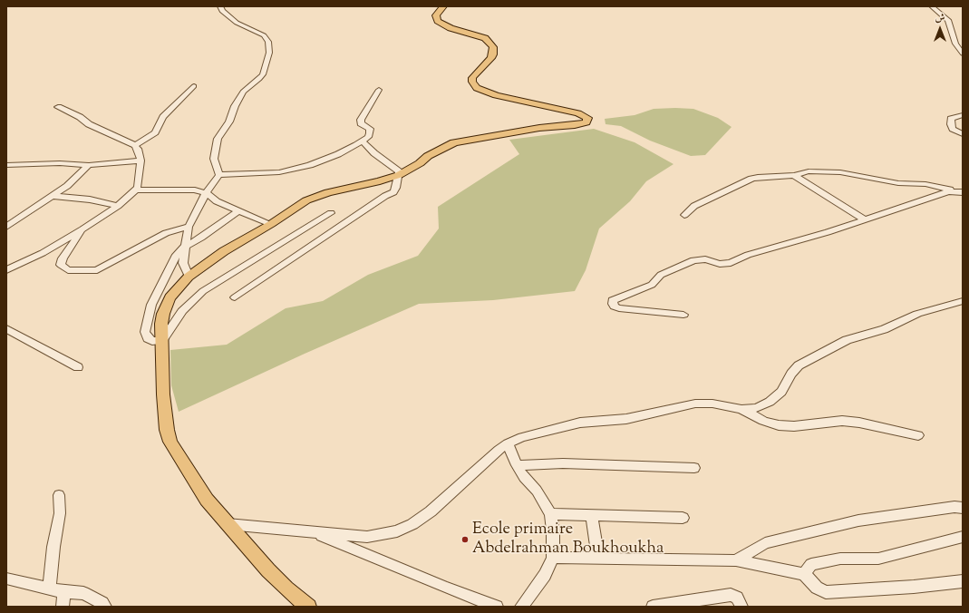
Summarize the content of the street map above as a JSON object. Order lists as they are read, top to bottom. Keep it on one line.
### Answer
{"places":["Ecole primaire Abdelrahman Boukhoukha"],"north":"top"}
